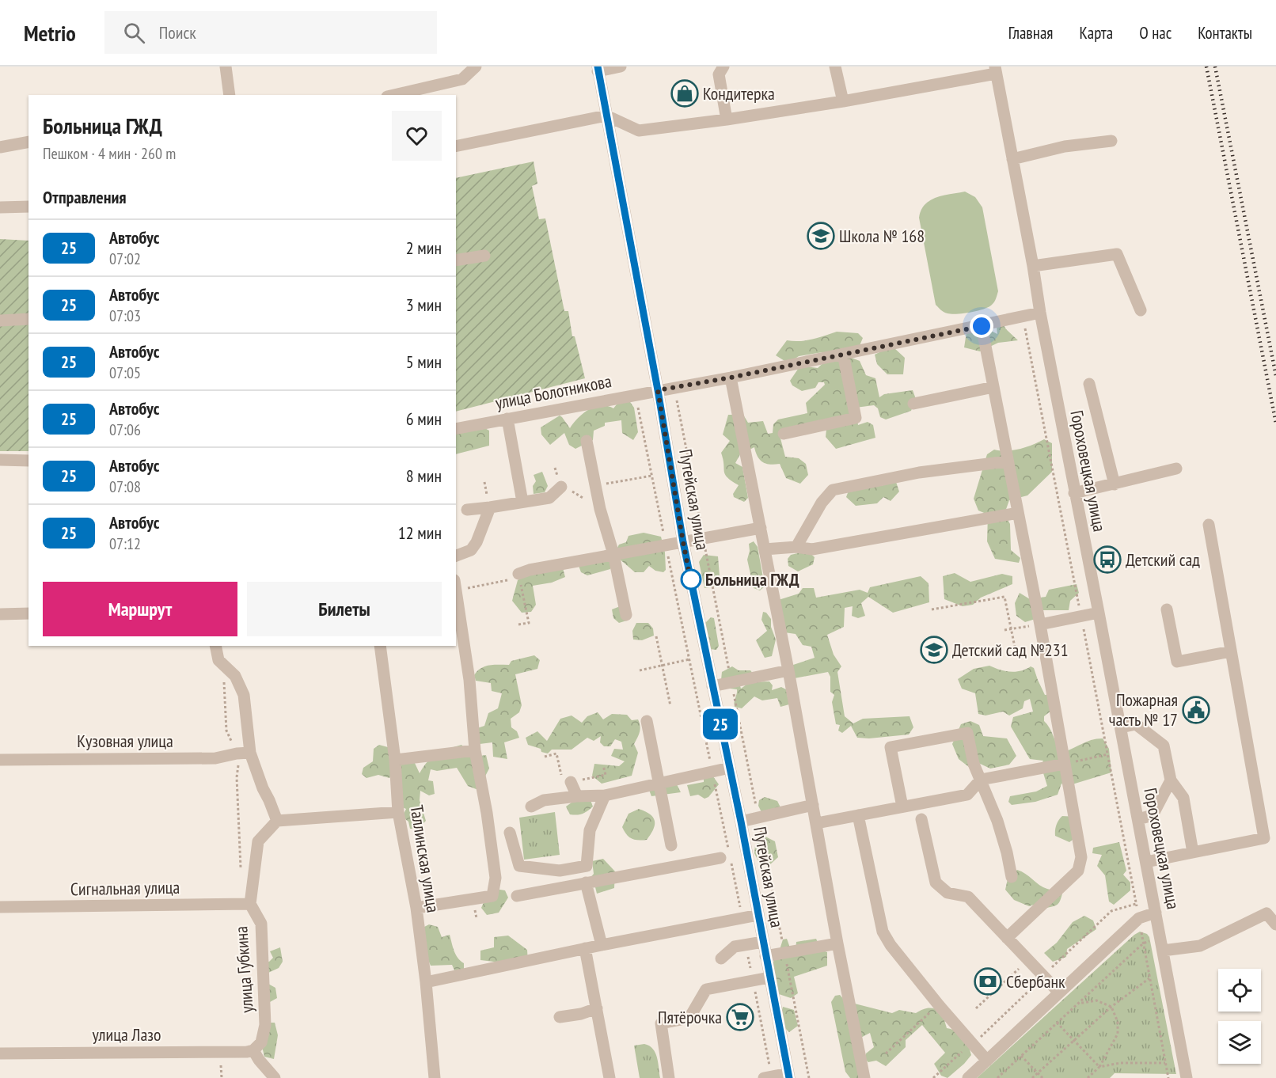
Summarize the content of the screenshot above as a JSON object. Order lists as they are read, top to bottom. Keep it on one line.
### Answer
{"streets":{"street":["улица Болотникова","Гороховецкая улица","Путейская улица","Кузовная улица","Таллинская улица","Сигнальная улица","улица Губкина","улица Лазо"]},"crossings":[["улица Болотникова","Гороховецкая улица"],["улица Болотникова","Путейская улица"],["Сигнальная улица","улица Губкина"],["улица Губкина","улица Лазо"]],"places":{"shop":["Кондитерка"],"school or university":["Школа № 168","Детский сад №231"],"bus stop":["Детский сад"],"other":["Больница ГЖД"],"public building":["Пожарная часть № 17"],"bank":["Сбербанк"],"supermarket":["Пятёрочка"]},"lines":["bus line 25"],"page":{"header":"Metrio","search":"Поиск","nav":["Главная","Карта","О нас","Контакты"],"on_map":"25","heading":[["Больница ГЖД","Пешком · 4 мин · 260 m"],"Отправления"],"list":[{"mark":"25","name":"Автобус","note":"07:02","value":"2 мин"},{"mark":"25","name":"Автобус","note":"07:03","value":"3 мин"},{"mark":"25","name":"Автобус","note":"07:05","value":"5 мин"},{"mark":"25","name":"Автобус","note":"07:06","value":"6 мин"},{"mark":"25","name":"Автобус","note":"07:08","value":"8 мин"},{"mark":"25","name":"Автобус","note":"07:12","value":"12 мин"}],"buttons":["Маршрут","Билеты"]}}
